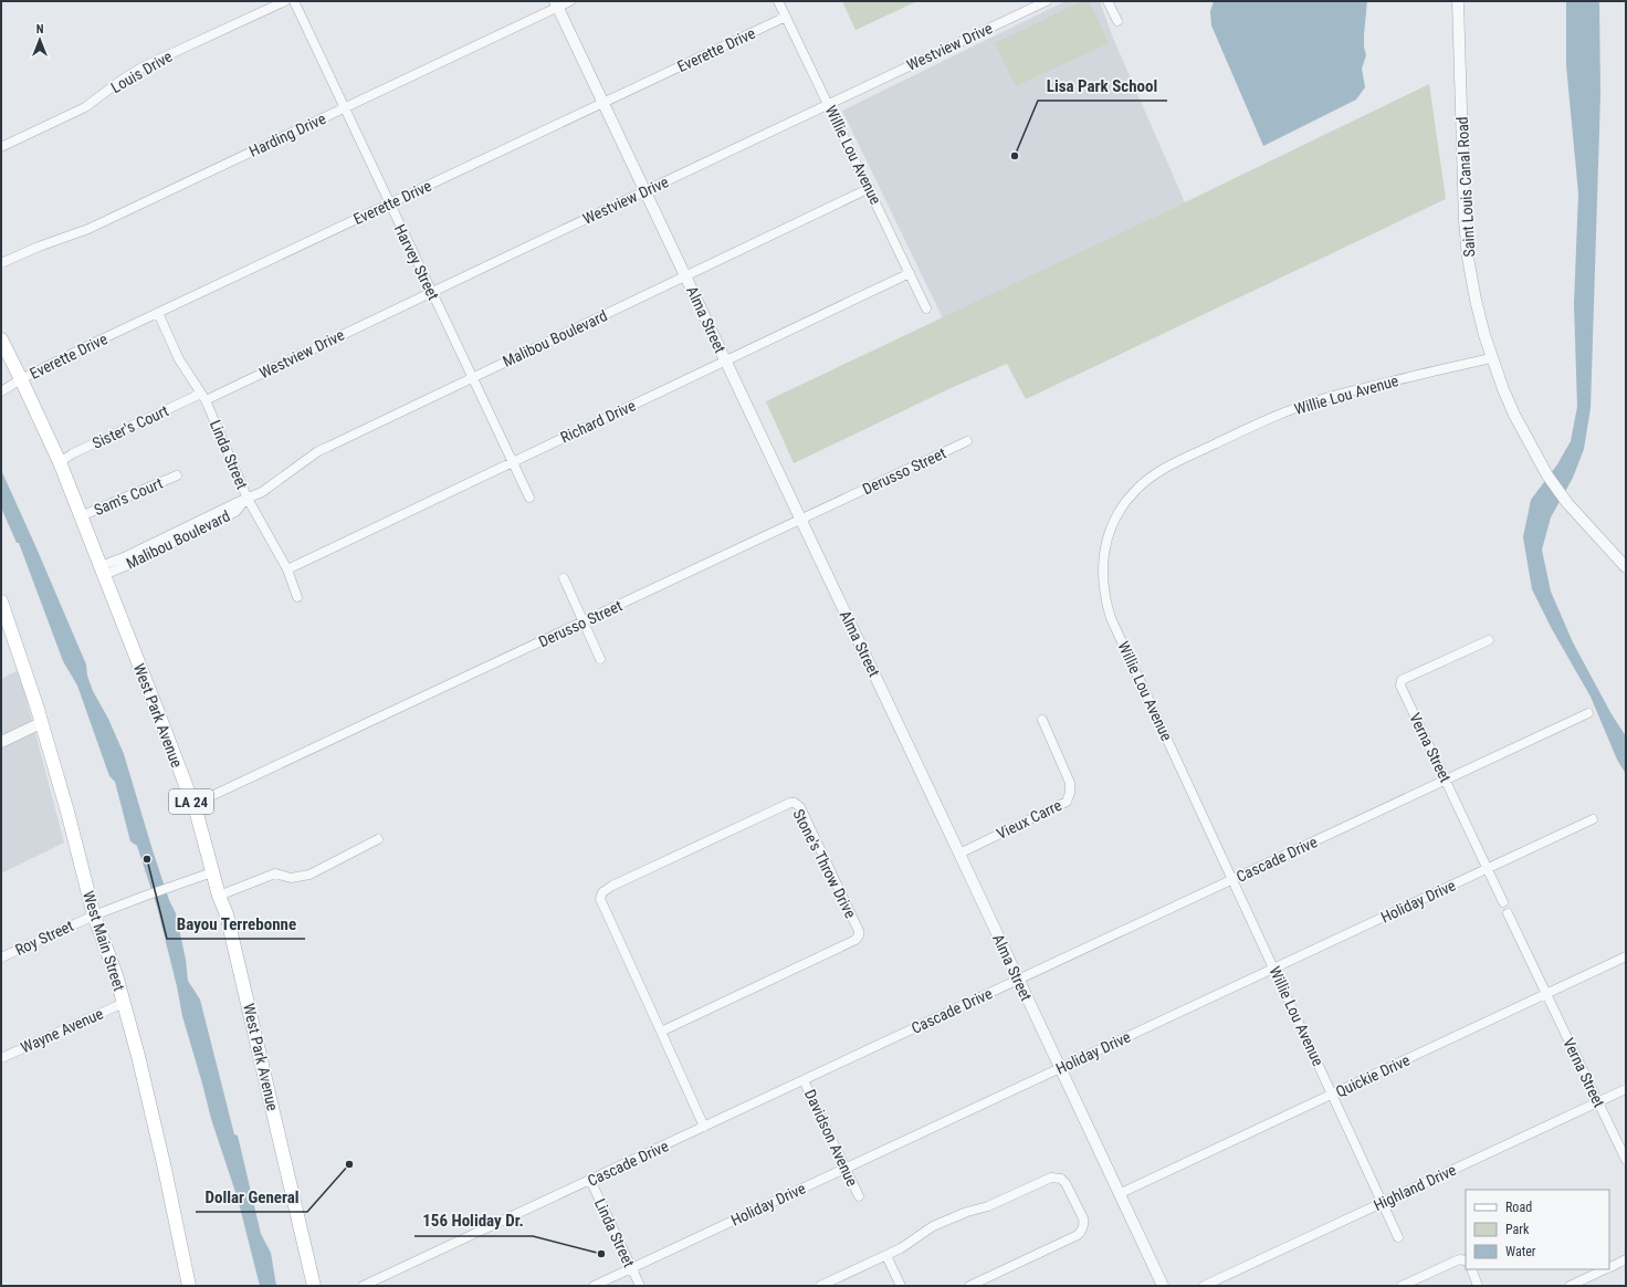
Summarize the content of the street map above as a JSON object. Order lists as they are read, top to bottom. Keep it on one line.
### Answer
{"streets":{"main road":["West Park Avenue","LA 24","West Main Street"],"street":["Westview Drive","Everette Drive","Louis Drive","Harding Drive","Willie Lou Avenue","Saint Louis Canal Road","Harvey Street","Alma Street","Malibou Boulevard","Richard Drive","Sister's Court","Linda Street","Derusso Street","Sam's Court","Verna Street","Vieux Carre","Cascade Drive","Stone's Throw Drive","Holiday Drive","Roy Street","Wayne Avenue","Quickie Drive","Davidson Avenue","Highland Drive"]},"crossings":[["Westview Drive","Willie Lou Avenue"],["Westview Drive","Harvey Street"],["Westview Drive","Alma Street"],["Westview Drive","Sister's Court"],["Westview Drive","Linda Street"],["Everette Drive","Willie Lou Avenue"],["Everette Drive","Harvey Street"],["Everette Drive","Alma Street"],["Everette Drive","Linda Street"],["Everette Drive","West Park Avenue"],["Harding Drive","Harvey Street"],["Harding Drive","Alma Street"],["Willie Lou Avenue","Saint Louis Canal Road"],["Willie Lou Avenue","Malibou Boulevard"],["Willie Lou Avenue","Richard Drive"],["Willie Lou Avenue","Cascade Drive"],["Willie Lou Avenue","Holiday Drive"],["Willie Lou Avenue","Quickie Drive"],["Willie Lou Avenue","Highland Drive"],["Harvey Street","Malibou Boulevard"],["Harvey Street","Richard Drive"],["Alma Street","Malibou Boulevard"],["Alma Street","Richard Drive"],["Alma Street","Derusso Street"],["Alma Street","Vieux Carre"],["Alma Street","Cascade Drive"],["Alma Street","Holiday Drive"],["Alma Street","Quickie Drive"],["Malibou Boulevard","Linda Street"],["Malibou Boulevard","West Park Avenue"],["Richard Drive","Linda Street"],["Sister's Court","Linda Street"],["Sister's Court","West Park Avenue"],["Linda Street","Cascade Drive"],["Linda Street","Holiday Drive"],["Derusso Street","West Park Avenue"],["Sam's Court","West Park Avenue"],["West Park Avenue","Roy Street"],["Verna Street","Cascade Drive"],["Verna Street","Holiday Drive"],["Verna Street","Quickie Drive"],["Verna Street","Highland Drive"],["Cascade Drive","Stone's Throw Drive"],["Cascade Drive","Davidson Avenue"],["Holiday Drive","Davidson Avenue"],["Roy Street","West Main Street"],["West Main Street","Wayne Avenue"]],"places":["Lisa Park School","Bayou Terrebonne","Dollar General","156 Holiday Dr."],"legend":["Road","Park","Water"],"north":"top"}
